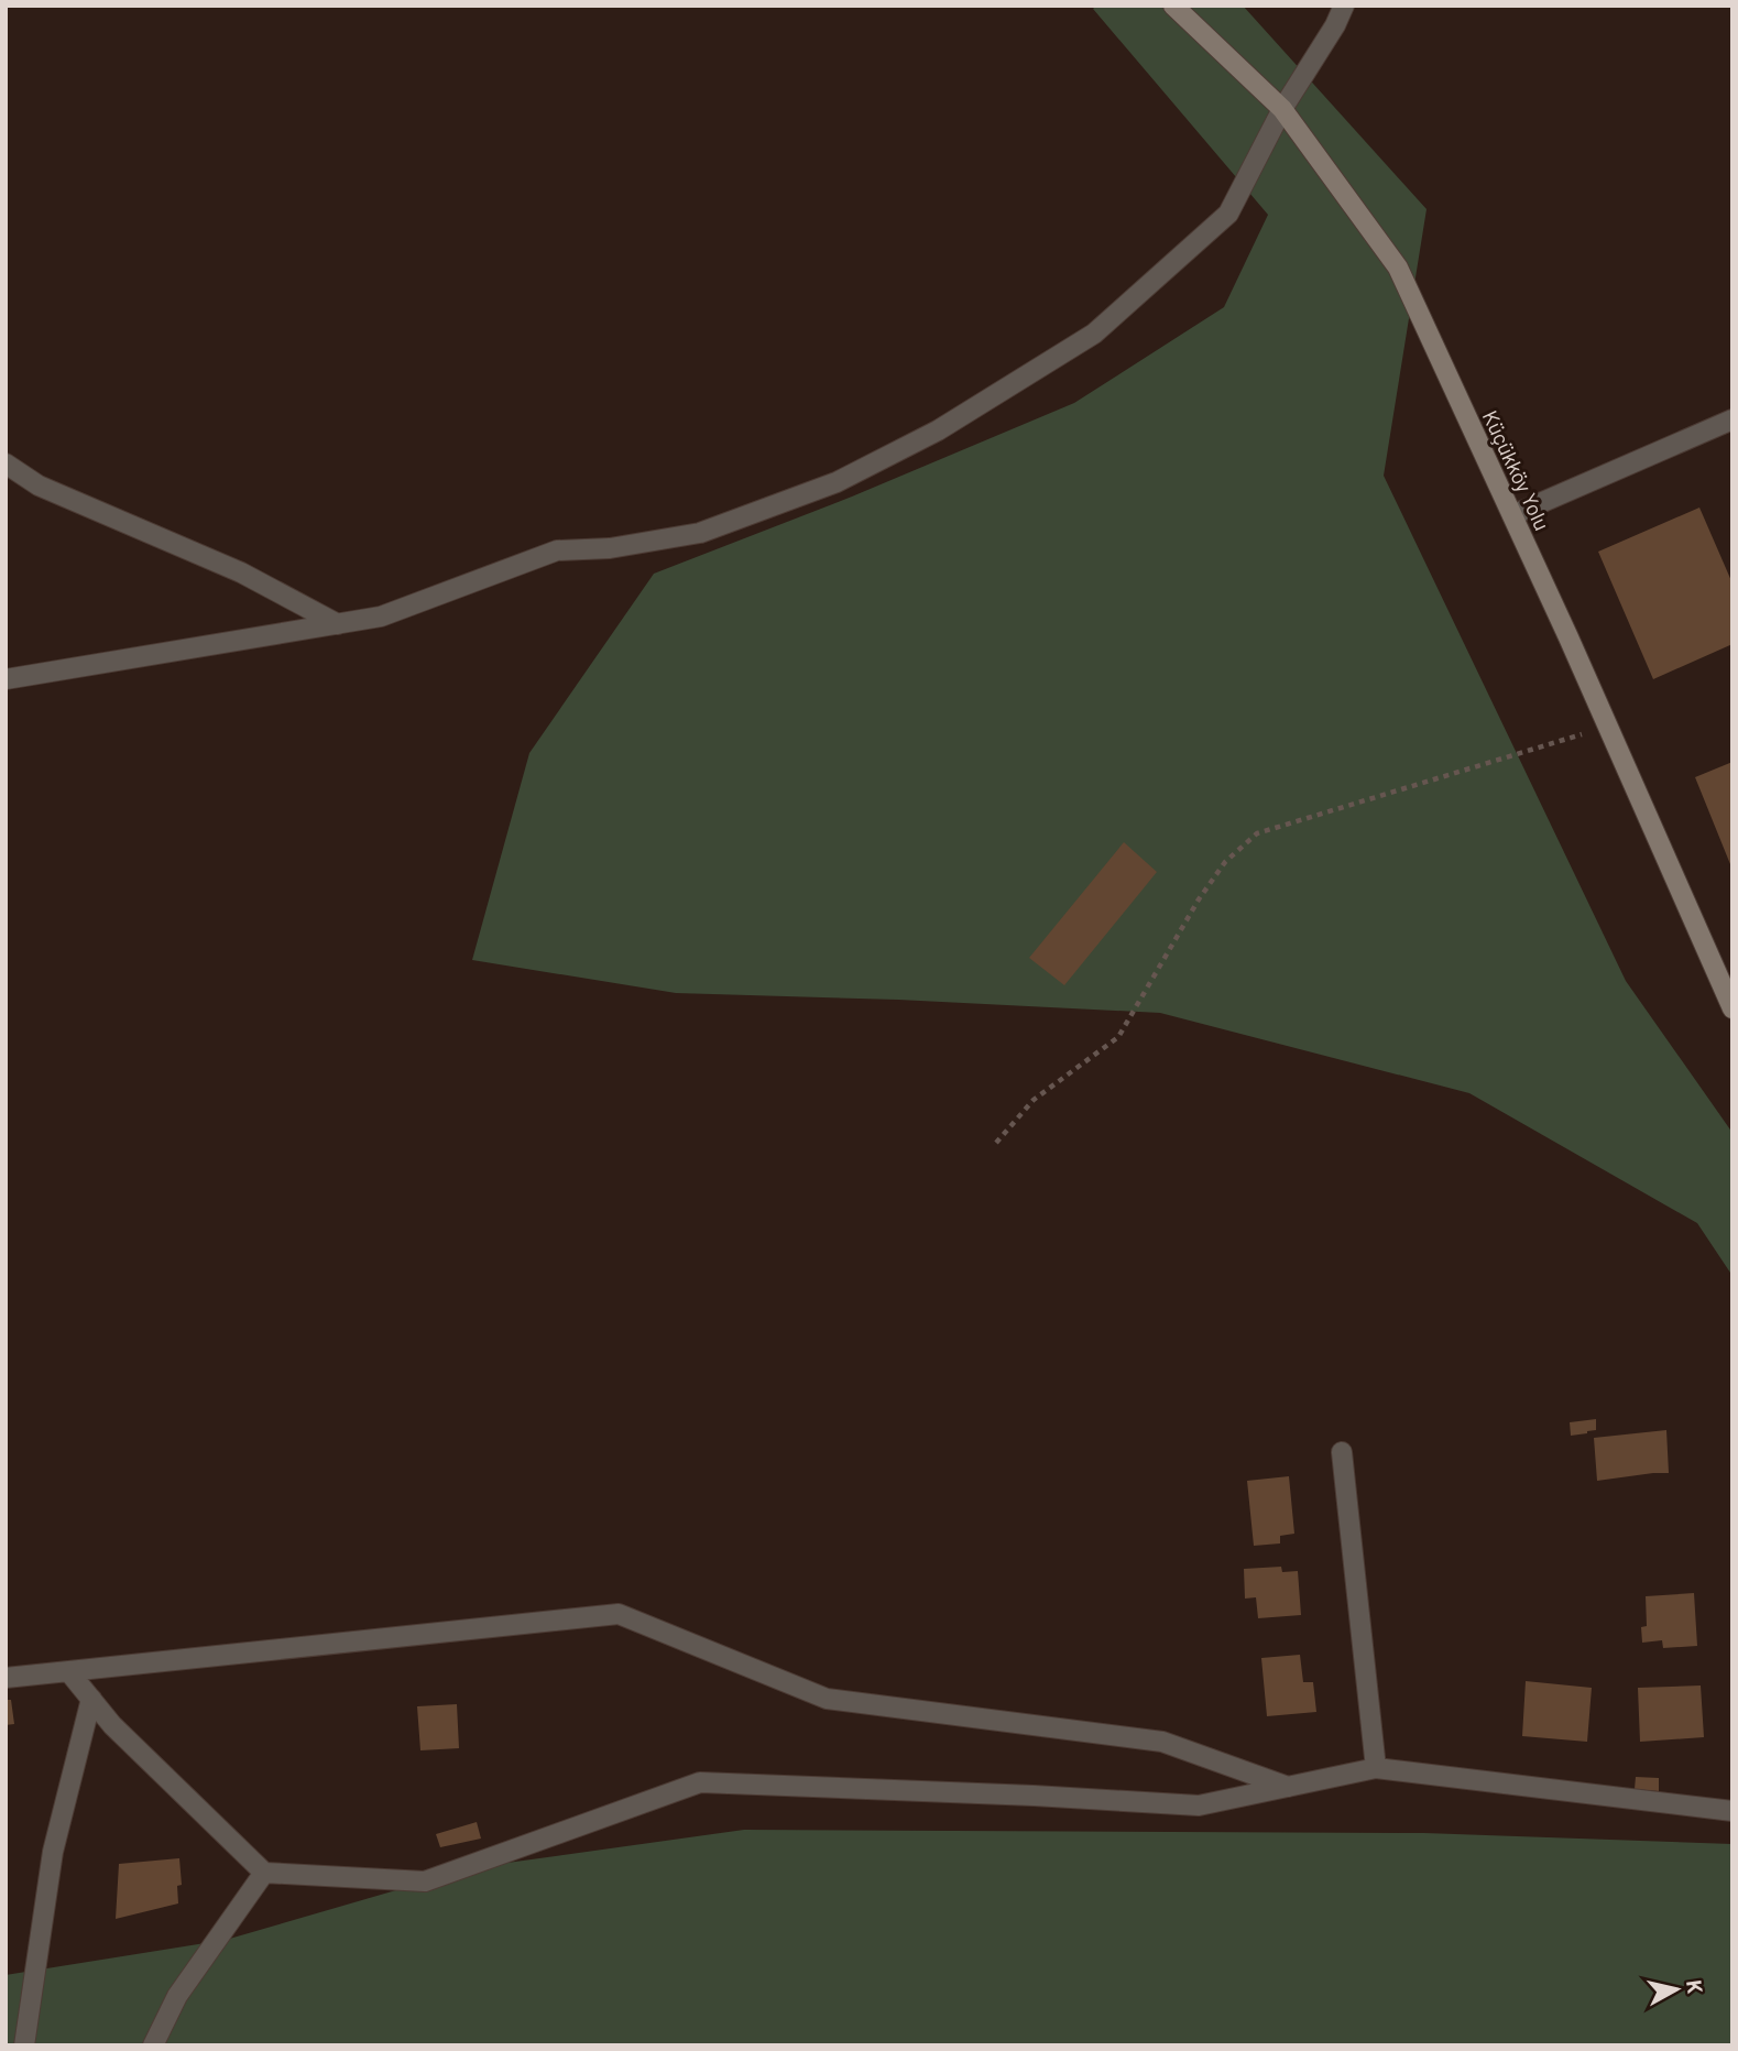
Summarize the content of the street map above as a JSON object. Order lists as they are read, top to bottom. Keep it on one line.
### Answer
{"streets":{"main road":["Küçükköy Yolu"]},"north":"right"}
